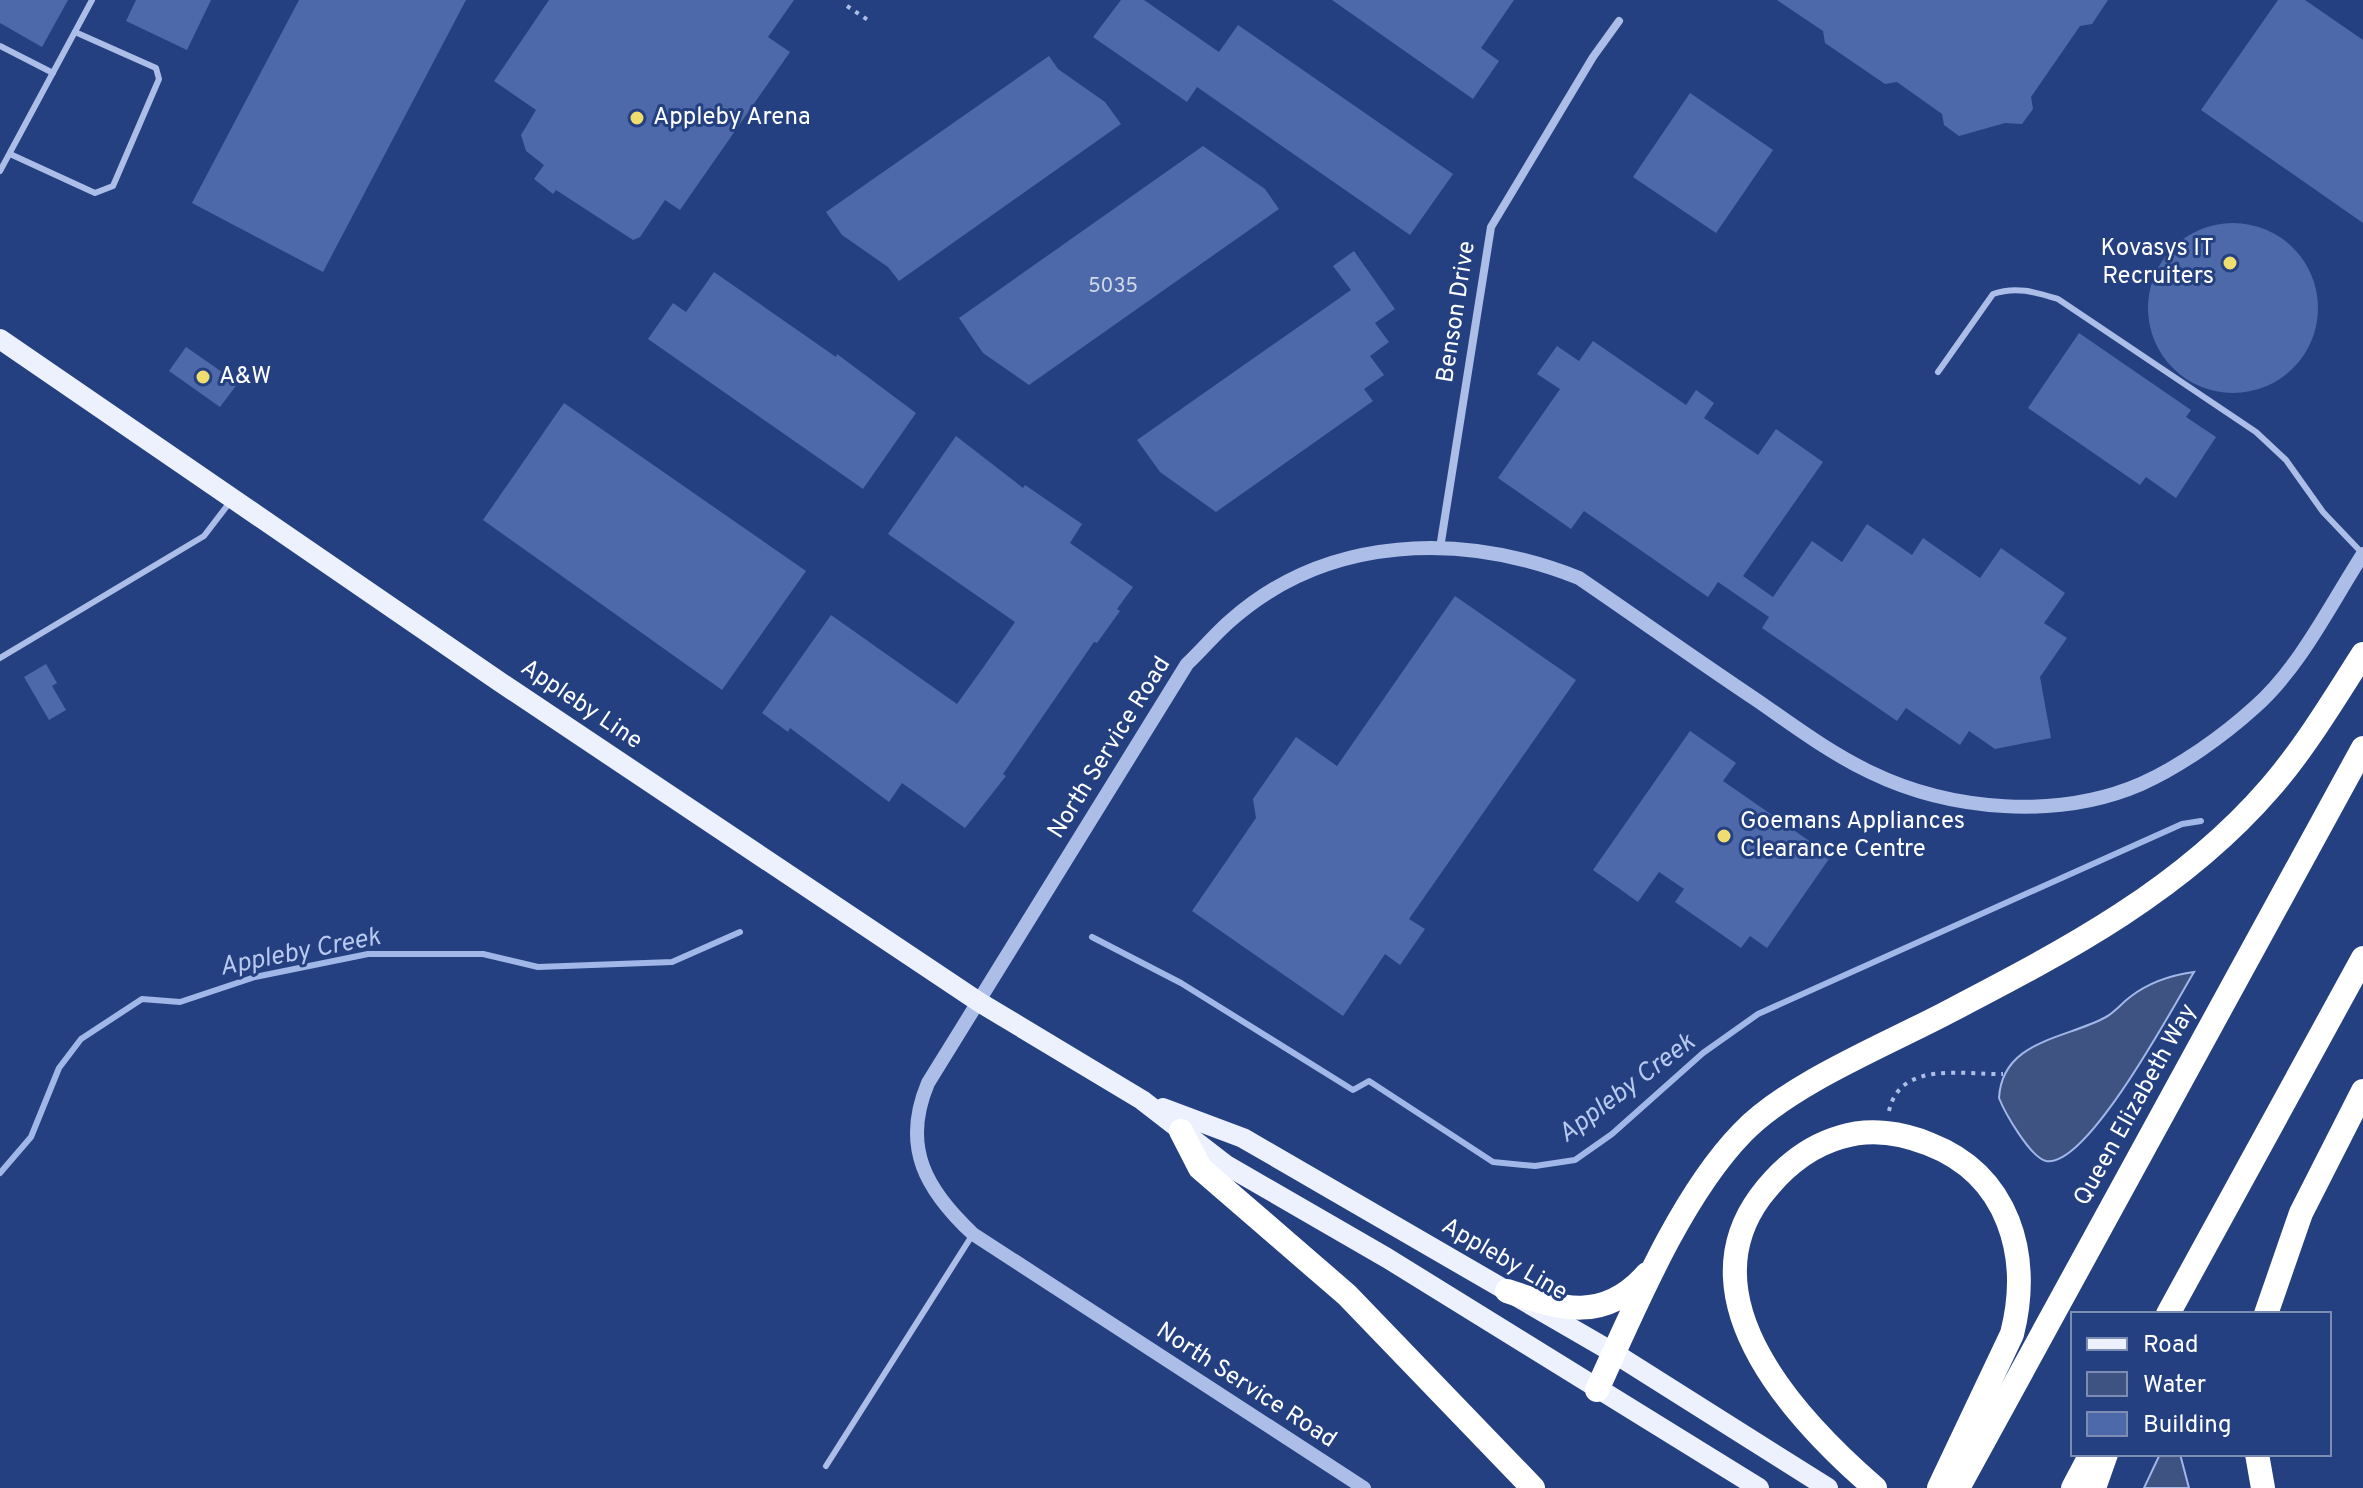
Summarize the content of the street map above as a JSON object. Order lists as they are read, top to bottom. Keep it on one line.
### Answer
{"streets":{"highway":["Queen Elizabeth Way"],"main road":["Appleby Line"],"street":["Benson Drive","North Service Road"]},"crossings":[["Benson Drive","North Service Road"],["Appleby Line","North Service Road"]],"water":["Appleby Creek"],"places":["Appleby Arena","Kovasys IT Recruiters","A&W","Goemans Appliances Clearance Centre"],"house_numbers":["5035"],"legend":["Road","Water","Building"]}
